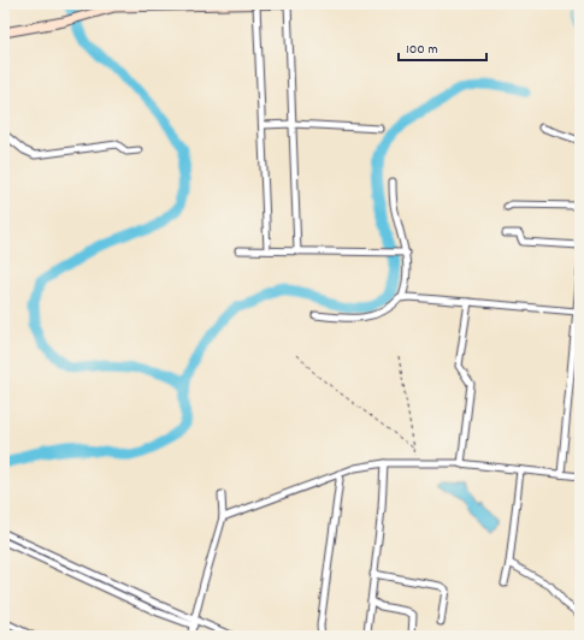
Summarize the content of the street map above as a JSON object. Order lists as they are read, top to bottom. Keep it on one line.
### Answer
{"scale_bar":"100 m"}
